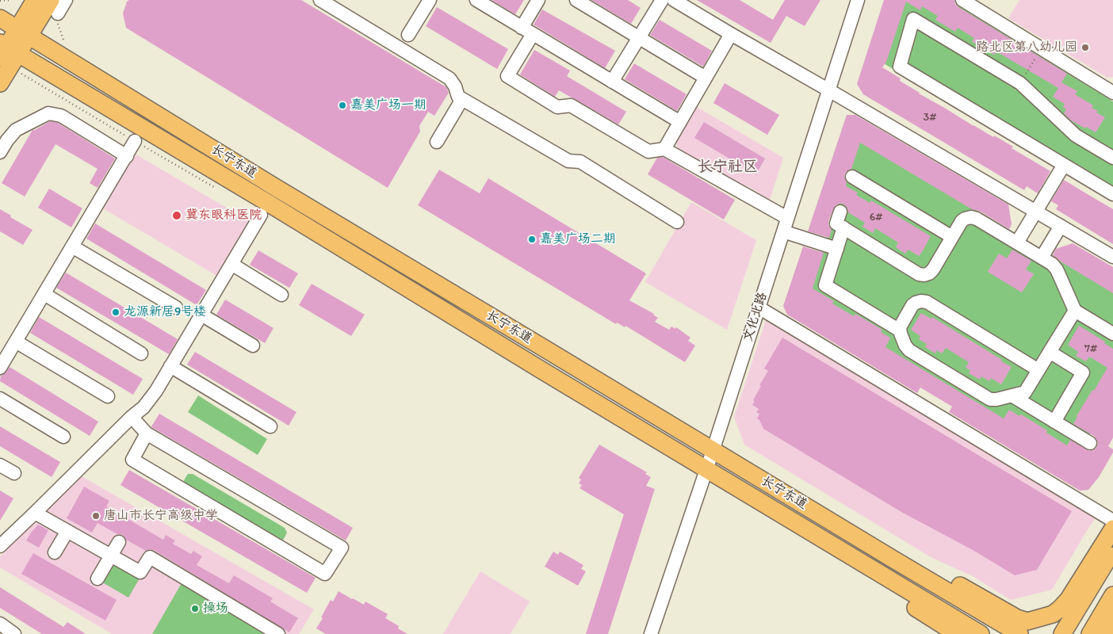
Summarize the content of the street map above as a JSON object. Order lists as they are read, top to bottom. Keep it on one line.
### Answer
{"streets":{"main road":["长宁东道"],"street":["文化北路"]},"crossings":[["长宁东道","文化北路"]],"districts":["长宁社区"],"places":["路北区第八幼儿园","嘉美广场一期","冀东眼科医院","嘉美广场二期","龙源新居9号楼","唐山市长宁高级中学","操场"],"house_numbers":["3#","6#","7#"]}
